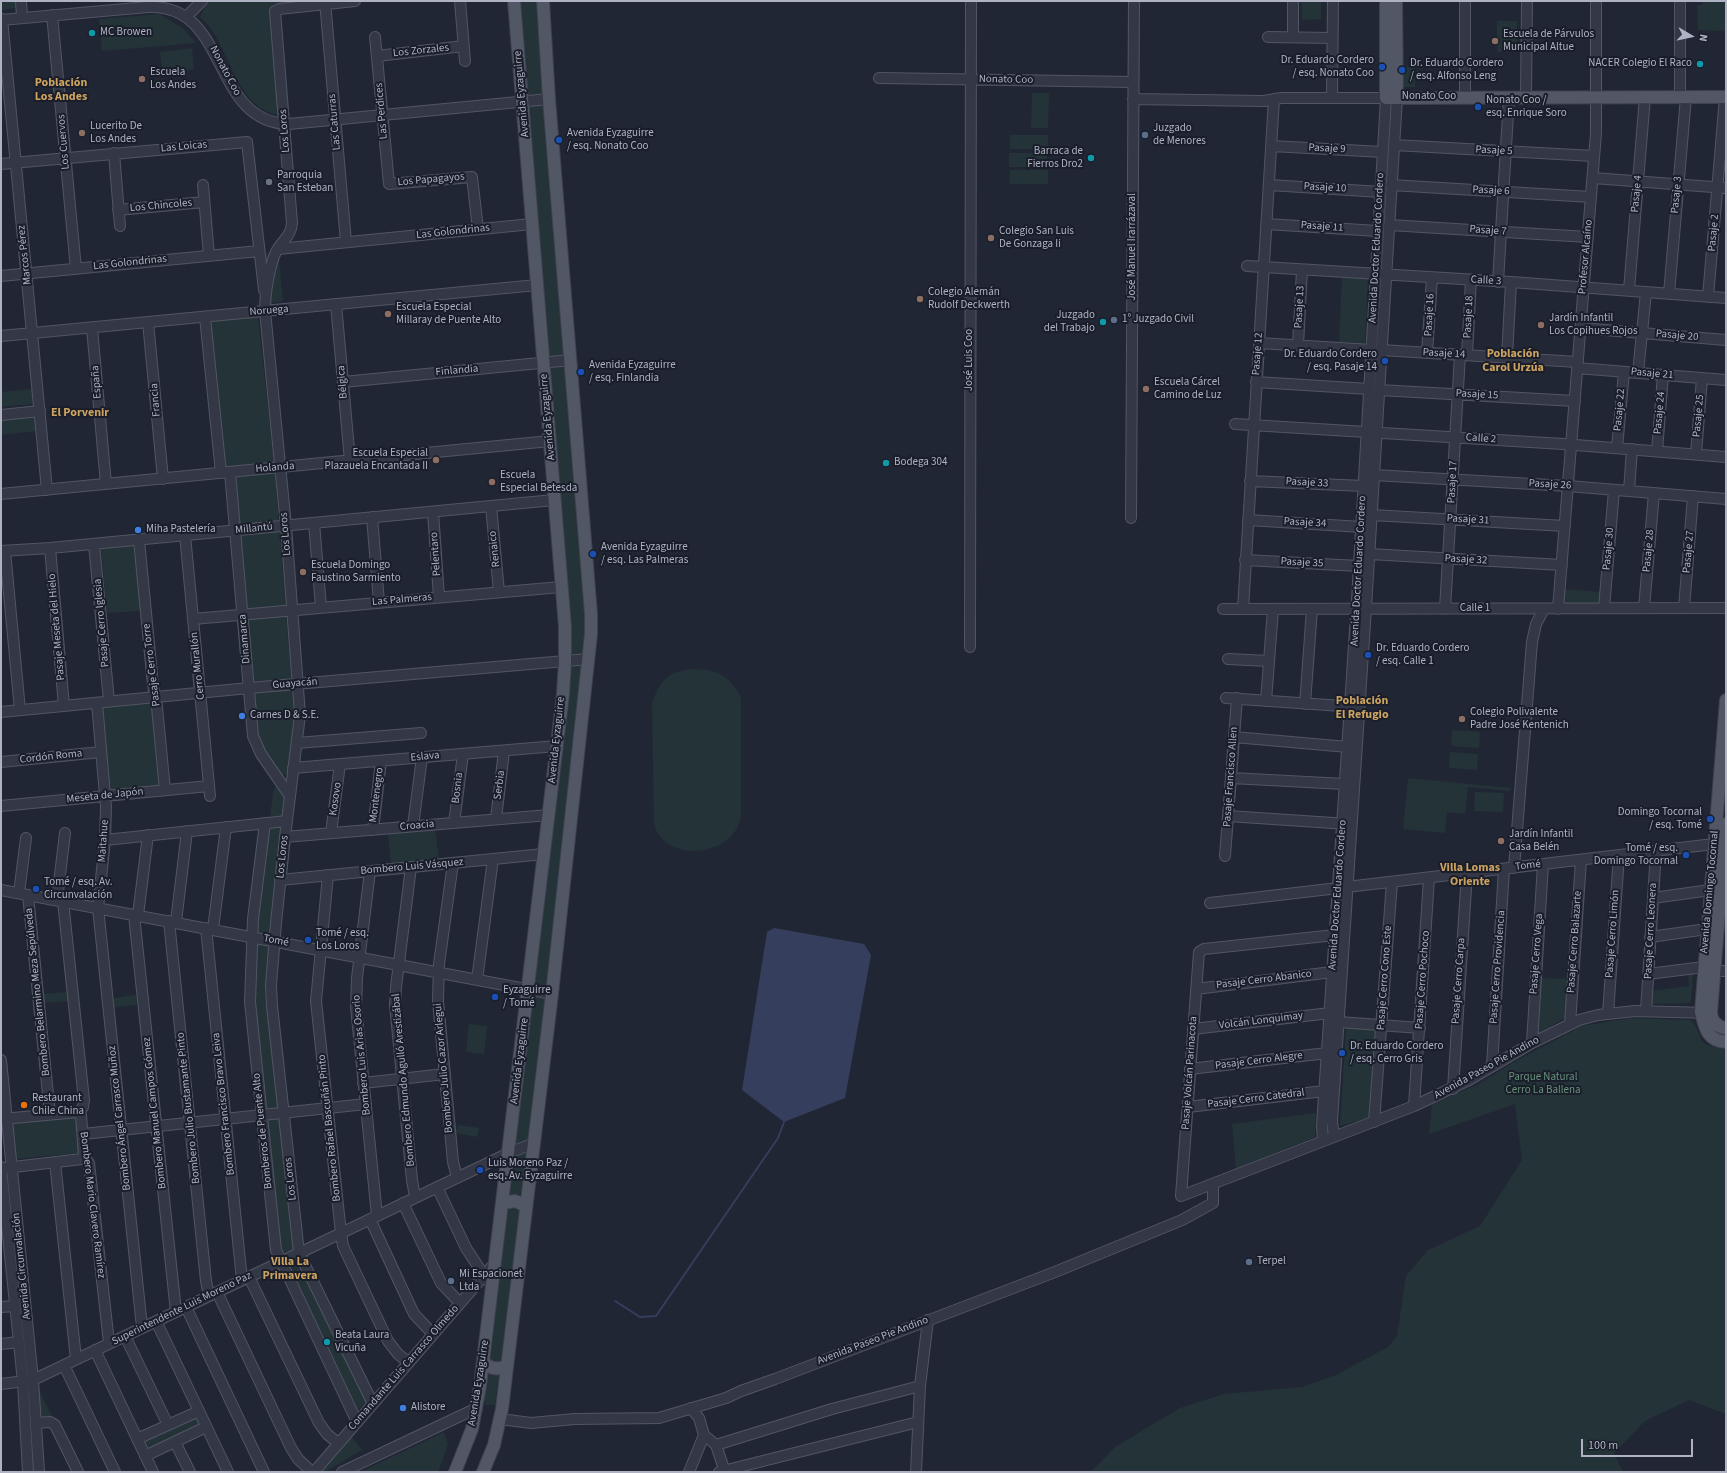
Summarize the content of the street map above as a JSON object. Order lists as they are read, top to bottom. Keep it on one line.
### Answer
{"streets":{"main road":["Nonato Coo","Avenida Eyzaguirre","Avenida Doctor Eduardo Cordero","Avenida Domingo Tocornal"],"street":["Los Zorzales","Las Perdices","Las Caturras","Los Loros","Los Cuervos","Las Loicas","Pasaje 9","Pasaje 5","Los Papagayos","Pasaje 10","Pasaje 6","Pasaje 4","Pasaje 3","Los Chincoles","Pasaje 11","Pasaje 7","Las Golondrinas","Pasaje 2","José Manuel Irarrázaval","Marcos Pérez","Profesor Alcaíno","Calle 3","Pasaje 13","Noruega","Pasaje 16","Pasaje 18","Pasaje 20","Pasaje 12","Pasaje 14","José Luis Coo","Finlandia","Pasaje 21","España","Bélgica","Pasaje 15","Francia","Pasaje 22","Pasaje 24","Pasaje 25","Calle 2","Holanda","Pasaje 17","Pasaje 33","Pasaje 26","Pasaje 31","Pasaje 34","Millantú","Renaico","Pasaje 30","Pasaje 28","Pasaje 27","Pelentaro","Pasaje 32","Pasaje 35","Las Palmeras","Calle 1","Pasaje Cerro Iglesia","Pasaje Meseta del Hielo","Dinamarca","Pasaje Cerro Torre","Cerro Murallón","Guayacán","Cordón Roma","Eslava","Pasaje Francisco Allen","Serbia","Bosnia","Montenegro","Meseta de Japón","Kosovo","Croacia","Maitahue","Tomé","Bombero Luis Vásquez","Pasaje Cerro Leonera","Pasaje Cerro Limón","Pasaje Cerro Balazarte","Pasaje Cerro Vega","Pasaje Cerro Providencia","Pasaje Cerro Cono Este","Pasaje Cerro Abanico","Pasaje Cerro Pochoco","Pasaje Cerro Carpa","Bombero Belarmino Meza Sepúlveda","Volcán Lonquimay","Bombero Luis Arias Osorio","Pasaje Cerro Alegre","Bombero Julio Cazor Arlegui","Avenida Paseo Pie Andino","Pasaje Volcán Parinacota","Bombero Edmundo Agulló Arestizábal","Pasaje Cerro Catedral","Bombero Francisco Bravo Leiva","Bombero Julio Bustamante Pinto","Bombero Manuel Campos Gómez","Bombero Ángel Carrasco Muñoz","Bombero Rafael Bascuñán Pinto","Bomberos de Puente Alto","Bombero Mario Clavero Ramírez","Avenida Circunvalación","Superintendente Luis Moreno Paz","Comandante Luis Carrasco Olmedo"]},"crossings":[["Los Zorzales","Las Perdices"],["Nonato Coo","Avenida Eyzaguirre"],["Nonato Coo","Las Perdices"],["Nonato Coo","Las Caturras"],["Nonato Coo","Los Loros"],["Nonato Coo","Los Cuervos"],["Nonato Coo","Pasaje 4"],["Nonato Coo","Pasaje 3"],["Nonato Coo","Pasaje 2"],["Nonato Coo","José Manuel Irarrázaval"],["Nonato Coo","Avenida Doctor Eduardo Cordero"],["Nonato Coo","Marcos Pérez"],["Nonato Coo","Profesor Alcaíno"],["Nonato Coo","Pasaje 12"],["Nonato Coo","José Luis Coo"],["Avenida Eyzaguirre","Las Golondrinas"],["Avenida Eyzaguirre","Noruega"],["Avenida Eyzaguirre","Finlandia"],["Avenida Eyzaguirre","Holanda"],["Avenida Eyzaguirre","Millantú"],["Avenida Eyzaguirre","Las Palmeras"],["Avenida Eyzaguirre","Guayacán"],["Avenida Eyzaguirre","Eslava"],["Avenida Eyzaguirre","Croacia"],["Avenida Eyzaguirre","Tomé"],["Avenida Eyzaguirre","Bombero Luis Vásquez"],["Avenida Eyzaguirre","Avenida Paseo Pie Andino"],["Avenida Eyzaguirre","Superintendente Luis Moreno Paz"],["Avenida Eyzaguirre","Comandante Luis Carrasco Olmedo"],["Las Perdices","Los Papagayos"],["Las Caturras","Los Loros"],["Las Caturras","Las Golondrinas"],["Los Loros","Las Loicas"],["Los Loros","Las Golondrinas"],["Los Loros","Noruega"],["Los Loros","Holanda"],["Los Loros","Millantú"],["Los Loros","Las Palmeras"],["Los Loros","Dinamarca"],["Los Loros","Guayacán"],["Los Loros","Eslava"],["Los Loros","Croacia"],["Los Loros","Tomé"],["Los Loros","Bombero Luis Vásquez"],["Los Loros","Superintendente Luis Moreno Paz"],["Los Loros","Comandante Luis Carrasco Olmedo"],["Los Cuervos","Las Loicas"],["Los Cuervos","Las Golondrinas"],["Las Loicas","Marcos Pérez"],["Pasaje 9","Avenida Doctor Eduardo Cordero"],["Pasaje 9","Pasaje 12"],["Pasaje 5","Avenida Doctor Eduardo Cordero"],["Pasaje 5","Profesor Alcaíno"],["Los Papagayos","Las Golondrinas"],["Pasaje 10","Avenida Doctor Eduardo Cordero"],["Pasaje 10","Pasaje 12"],["Pasaje 6","Avenida Doctor Eduardo Cordero"],["Pasaje 6","Profesor Alcaíno"],["Pasaje 4","Calle 3"],["Pasaje 3","Calle 3"],["Pasaje 11","Avenida Doctor Eduardo Cordero"],["Pasaje 11","Pasaje 12"],["Pasaje 7","Avenida Doctor Eduardo Cordero"],["Pasaje 7","Profesor Alcaíno"],["Las Golondrinas","Marcos Pérez"],["Pasaje 2","Calle 3"],["Avenida Doctor Eduardo Cordero","Calle 3"],["Avenida Doctor Eduardo Cordero","Pasaje 14"],["Avenida Doctor Eduardo Cordero","Pasaje 15"],["Avenida Doctor Eduardo Cordero","Calle 2"],["Avenida Doctor Eduardo Cordero","Pasaje 33"],["Avenida Doctor Eduardo Cordero","Pasaje 26"],["Avenida Doctor Eduardo Cordero","Pasaje 31"],["Avenida Doctor Eduardo Cordero","Pasaje 34"],["Avenida Doctor Eduardo Cordero","Pasaje 32"],["Avenida Doctor Eduardo Cordero","Pasaje 35"],["Avenida Doctor Eduardo Cordero","Calle 1"],["Avenida Doctor Eduardo Cordero","Tomé"],["Avenida Doctor Eduardo Cordero","Pasaje Cerro Abanico"],["Avenida Doctor Eduardo Cordero","Volcán Lonquimay"],["Avenida Doctor Eduardo Cordero","Pasaje Cerro Alegre"],["Avenida Doctor Eduardo Cordero","Avenida Paseo Pie Andino"],["Avenida Doctor Eduardo Cordero","Pasaje Volcán Parinacota"],["Avenida Doctor Eduardo Cordero","Pasaje Cerro Catedral"],["Marcos Pérez","Noruega"],["Marcos Pérez","Holanda"],["Profesor Alcaíno","Calle 3"],["Profesor Alcaíno","Pasaje 20"],["Profesor Alcaíno","Pasaje 14"],["Profesor Alcaíno","Pasaje 21"],["Profesor Alcaíno","Pasaje 15"],["Profesor Alcaíno","Calle 2"],["Profesor Alcaíno","Pasaje 26"],["Profesor Alcaíno","Pasaje 31"],["Profesor Alcaíno","Pasaje 32"],["Profesor Alcaíno","Calle 1"],["Calle 3","Pasaje 13"],["Calle 3","Pasaje 16"],["Calle 3","Pasaje 18"],["Calle 3","Pasaje 12"],["Pasaje 13","Pasaje 14"],["Noruega","España"],["Noruega","Bélgica"],["Noruega","Francia"],["Noruega","Dinamarca"],["Pasaje 16","Pasaje 14"],["Pasaje 18","Pasaje 14"],["Pasaje 18","Pasaje 17"],["Pasaje 12","Pasaje 14"],["Pasaje 12","Pasaje 15"],["Pasaje 12","Calle 2"],["Pasaje 12","Pasaje 33"],["Pasaje 12","Pasaje 34"],["Pasaje 12","Pasaje 35"],["Pasaje 12","Calle 1"],["Pasaje 14","Pasaje 21"],["Pasaje 14","Pasaje 17"],["Finlandia","Bélgica"],["Pasaje 21","Pasaje 22"],["Pasaje 21","Pasaje 24"],["Pasaje 21","Pasaje 25"],["España","Holanda"],["Bélgica","Holanda"],["Pasaje 15","Pasaje 17"],["Francia","Holanda"],["Pasaje 22","Calle 2"],["Pasaje 24","Calle 2"],["Pasaje 25","Calle 2"],["Calle 2","Pasaje 17"],["Holanda","Dinamarca"],["Pasaje 17","Pasaje 26"],["Pasaje 17","Pasaje 31"],["Pasaje 17","Pasaje 32"],["Pasaje 17","Calle 1"],["Pasaje 26","Pasaje 30"],["Pasaje 26","Pasaje 28"],["Pasaje 26","Pasaje 27"],["Millantú","Renaico"],["Millantú","Pelentaro"],["Millantú","Pasaje Cerro Iglesia"],["Millantú","Pasaje Meseta del Hielo"],["Millantú","Dinamarca"],["Millantú","Pasaje Cerro Torre"],["Millantú","Cerro Murallón"],["Renaico","Las Palmeras"],["Pasaje 30","Calle 1"],["Pasaje 28","Calle 1"],["Pasaje 27","Calle 1"],["Pelentaro","Las Palmeras"],["Las Palmeras","Dinamarca"],["Las Palmeras","Cerro Murallón"],["Pasaje Cerro Iglesia","Guayacán"],["Pasaje Meseta del Hielo","Guayacán"],["Dinamarca","Guayacán"],["Pasaje Cerro Torre","Guayacán"],["Pasaje Cerro Torre","Meseta de Japón"],["Cerro Murallón","Guayacán"],["Cerro Murallón","Meseta de Japón"],["Guayacán","Maitahue"],["Cordón Roma","Maitahue"],["Eslava","Serbia"],["Eslava","Bosnia"],["Eslava","Montenegro"],["Eslava","Kosovo"],["Serbia","Croacia"],["Bosnia","Croacia"],["Montenegro","Croacia"],["Meseta de Japón","Maitahue"],["Kosovo","Croacia"],["Maitahue","Tomé"],["Maitahue","Bombero Ángel Carrasco Muñoz"],["Tomé","Avenida Domingo Tocornal"],["Tomé","Pasaje Cerro Leonera"],["Tomé","Pasaje Cerro Limón"],["Tomé","Pasaje Cerro Balazarte"],["Tomé","Pasaje Cerro Vega"],["Tomé","Pasaje Cerro Providencia"],["Tomé","Pasaje Cerro Cono Este"],["Tomé","Pasaje Cerro Pochoco"],["Tomé","Pasaje Cerro Carpa"],["Tomé","Bombero Belarmino Meza Sepúlveda"],["Tomé","Bombero Luis Arias Osorio"],["Tomé","Bombero Julio Cazor Arlegui"],["Tomé","Bombero Edmundo Agulló Arestizábal"],["Tomé","Bombero Francisco Bravo Leiva"],["Tomé","Bombero Julio Bustamante Pinto"],["Tomé","Bombero Manuel Campos Gómez"],["Tomé","Bombero Ángel Carrasco Muñoz"],["Tomé","Bombero Rafael Bascuñán Pinto"],["Tomé","Bomberos de Puente Alto"],["Tomé","Bombero Mario Clavero Ramírez"],["Bombero Luis Vásquez","Bombero Luis Arias Osorio"],["Bombero Luis Vásquez","Bombero Julio Cazor Arlegui"],["Bombero Luis Vásquez","Bombero Edmundo Agulló Arestizábal"],["Bombero Luis Vásquez","Bombero Rafael Bascuñán Pinto"],["Avenida Domingo Tocornal","Avenida Paseo Pie Andino"],["Pasaje Cerro Leonera","Avenida Paseo Pie Andino"],["Pasaje Cerro Limón","Avenida Paseo Pie Andino"],["Pasaje Cerro Balazarte","Avenida Paseo Pie Andino"],["Pasaje Cerro Vega","Avenida Paseo Pie Andino"],["Pasaje Cerro Providencia","Avenida Paseo Pie Andino"],["Pasaje Cerro Cono Este","Avenida Paseo Pie Andino"],["Pasaje Cerro Abanico","Pasaje Volcán Parinacota"],["Pasaje Cerro Pochoco","Avenida Paseo Pie Andino"],["Pasaje Cerro Carpa","Avenida Paseo Pie Andino"],["Volcán Lonquimay","Pasaje Volcán Parinacota"],["Bombero Luis Arias Osorio","Superintendente Luis Moreno Paz"],["Bombero Luis Arias Osorio","Comandante Luis Carrasco Olmedo"],["Pasaje Cerro Alegre","Pasaje Volcán Parinacota"],["Bombero Julio Cazor Arlegui","Superintendente Luis Moreno Paz"],["Avenida Paseo Pie Andino","Pasaje Volcán Parinacota"],["Pasaje Volcán Parinacota","Pasaje Cerro Catedral"],["Bombero Edmundo Agulló Arestizábal","Superintendente Luis Moreno Paz"],["Bombero Francisco Bravo Leiva","Superintendente Luis Moreno Paz"],["Bombero Francisco Bravo Leiva","Comandante Luis Carrasco Olmedo"],["Bombero Julio Bustamante Pinto","Superintendente Luis Moreno Paz"],["Bombero Julio Bustamante Pinto","Comandante Luis Carrasco Olmedo"],["Bombero Manuel Campos Gómez","Superintendente Luis Moreno Paz"],["Bombero Ángel Carrasco Muñoz","Superintendente Luis Moreno Paz"],["Bombero Rafael Bascuñán Pinto","Superintendente Luis Moreno Paz"],["Bombero Rafael Bascuñán Pinto","Comandante Luis Carrasco Olmedo"],["Bomberos de Puente Alto","Superintendente Luis Moreno Paz"],["Bomberos de Puente Alto","Comandante Luis Carrasco Olmedo"],["Bombero Mario Clavero Ramírez","Superintendente Luis Moreno Paz"],["Avenida Circunvalación","Superintendente Luis Moreno Paz"]],"districts":["Población Los Andes","Población Carol Urzúa","El Porvenir","Población El Refugio","Villa Lomas Oriente","Villa La Primavera"],"parks":["Parque Natural Cerro La Ballena"],"places":["MC Browen","Escuela de Párvulos Municipal Altue","NACER Colegio El Raco","Dr. Eduardo Cordero / esq. Nonato Coo","Dr. Eduardo Cordero / esq. Alfonso Leng","Escuela Los Andes","Nonato Coo / esq. Enrique Soro","Lucerito De Los Andes","Juzgado de Menores","Avenida Eyzaguirre / esq. Nonato Coo","Barraca de Fierros Dro2","Parroquia San Esteban","Colegio San Luis De Gonzaga Ii","Colegio Alemán Rudolf Deckwerth","Escuela Especial Millaray de Puente Alto","1° Juzgado Civil","Juzgado del Trabajo","Jardín Infantil Los Copihues Rojos","Dr. Eduardo Cordero / esq. Pasaje 14","Avenida Eyzaguirre / esq. Finlandia","Escuela Cárcel Camino de Luz","Escuela Especial Plazauela Encantada II","Bodega 304","Escuela Especial Betesda","Miha Pastelería","Avenida Eyzaguirre / esq. Las Palmeras","Escuela Domingo Faustino Sarmiento","Dr. Eduardo Cordero / esq. Calle 1","Carnes D & S.E.","Colegio Polivalente Padre José Kentenich","Domingo Tocornal / esq. Tomé","Jardín Infantil Casa Belén","Tomé / esq. Domingo Tocornal","Tomé / esq. Av. Circunvalación","Tomé / esq. Los Loros","Eyzaguirre / Tomé","Dr. Eduardo Cordero / esq. Cerro Gris","Restaurant Chile China","Luis Moreno Paz / esq. Av. Eyzaguirre","Terpel","Mi Espacionet Ltda","Beata Laura Vicuña","Alistore"],"scale_bar":"100 m","north":"right"}
